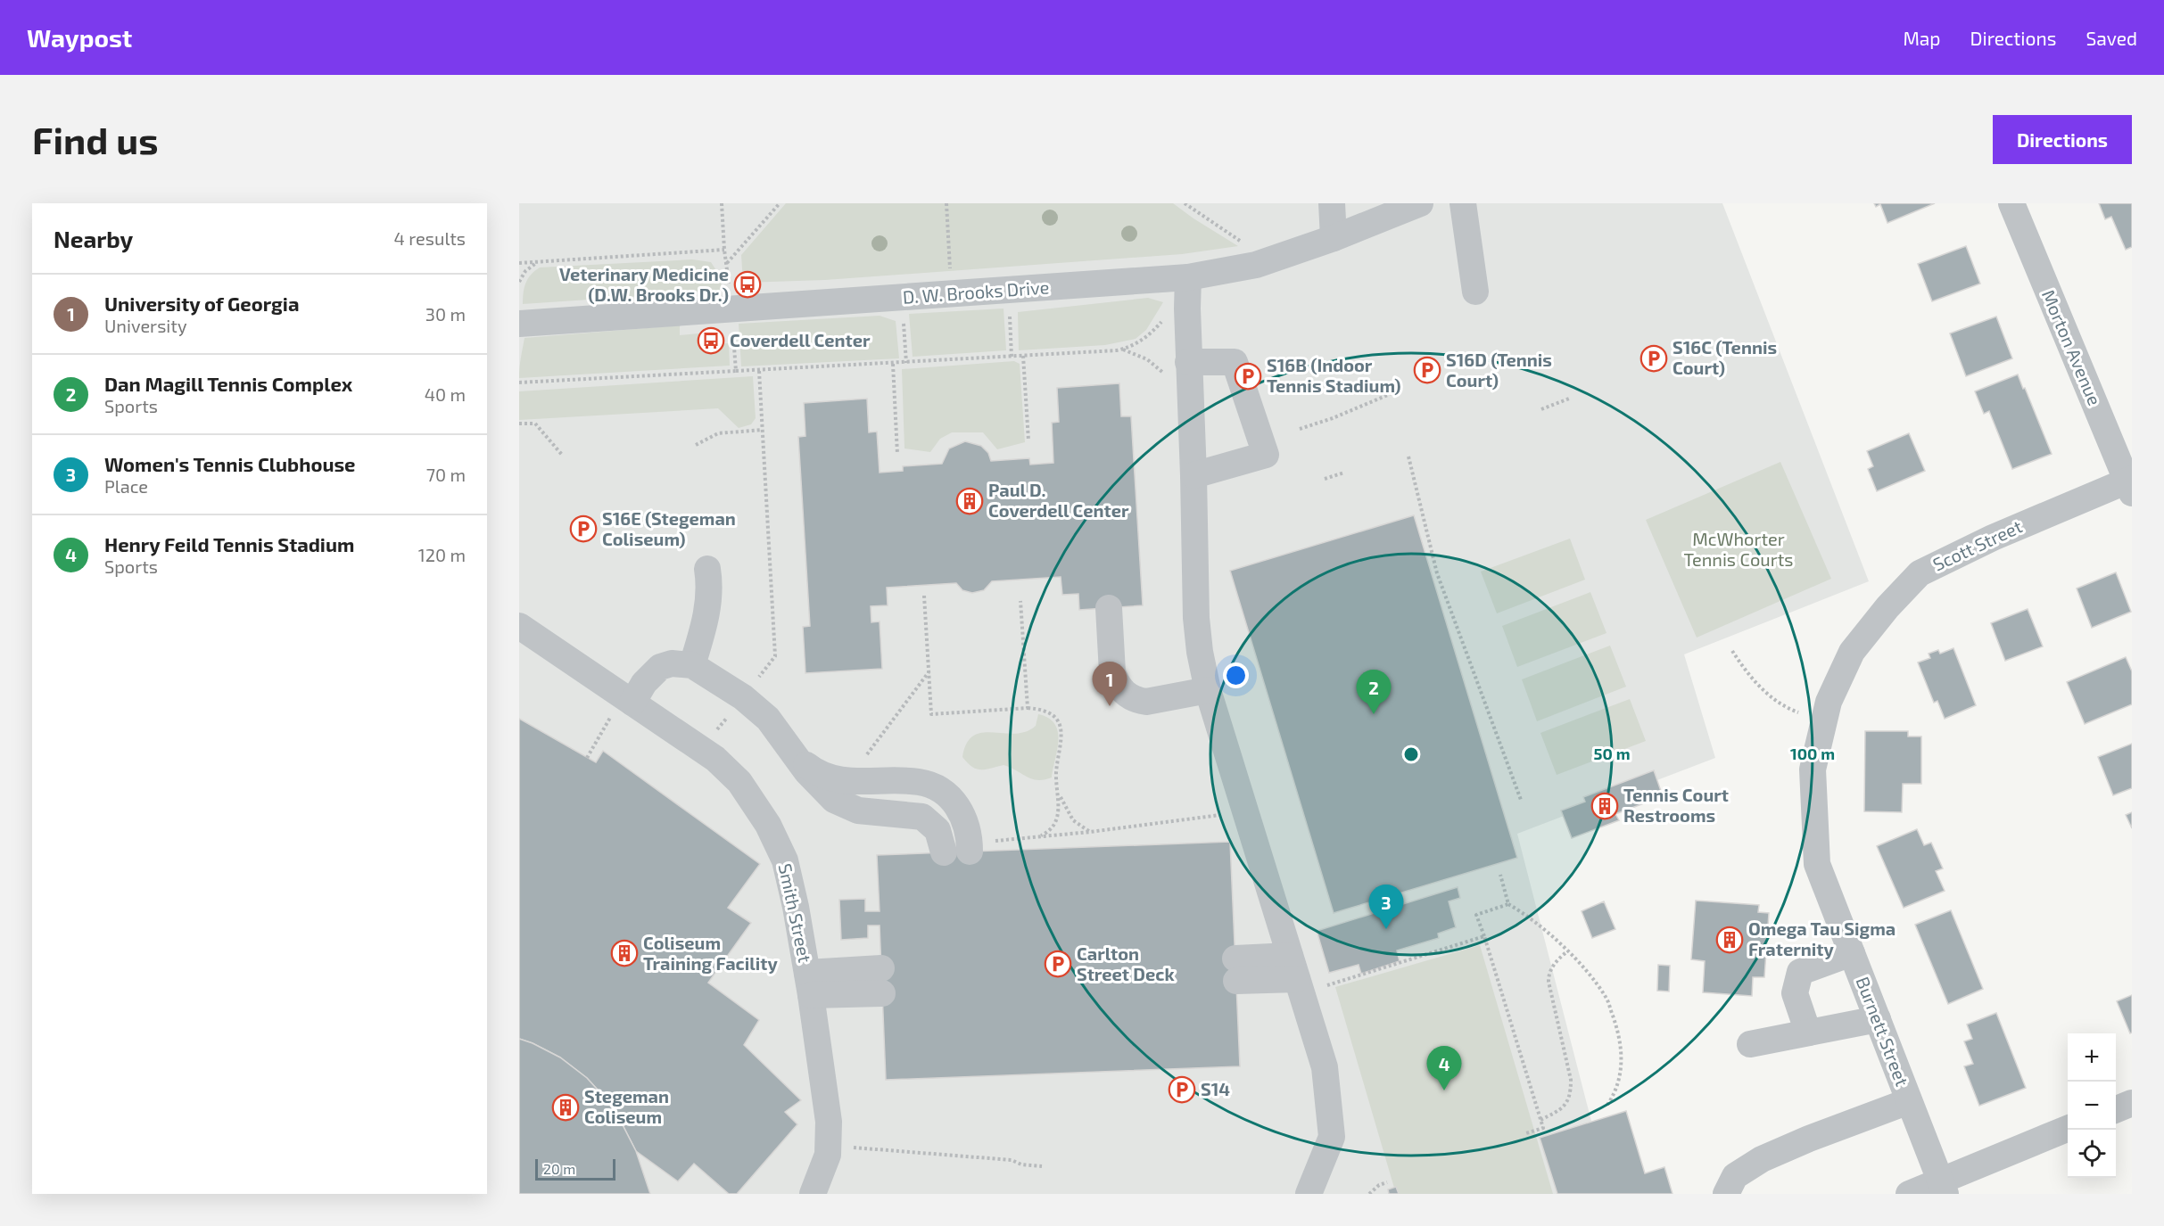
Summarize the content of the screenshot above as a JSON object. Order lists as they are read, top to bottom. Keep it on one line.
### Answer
{"streets":{"street":["D. W. Brooks Drive","Morton Avenue","Scott Street","Smith Street","Burnett Street"]},"crossings":[["Morton Avenue","Scott Street"],["Scott Street","Burnett Street"]],"parks":["McWhorter Tennis Courts"],"places":{"bus stop":["Veterinary Medicine (D.W. Brooks Dr.)","Coverdell Center"],"parking":["S16C (Tennis Court)","S16D (Tennis Court)","S16B (Indoor Tennis Stadium)","S16E (Stegeman Coliseum)","Carlton Street Deck","S14"],"building":["Paul D. Coverdell Center","Tennis Court Restrooms","Omega Tau Sigma Fraternity","Coliseum Training Facility","Stegeman Coliseum"]},"scale_bar":"20 m","page":{"header":"Waypost","nav":["Map","Directions","Saved"],"buttons":"Directions","title":"Find us","heading":["Nearby","4 results"],"list":[{"mark":"1","name":"University of Georgia","note":"University","value":"30 m"},{"mark":"2","name":"Dan Magill Tennis Complex","note":"Sports","value":"40 m"},{"mark":"3","name":"Women's Tennis Clubhouse","note":"Place","value":"70 m"},{"mark":"4","name":"Henry Feild Tennis Stadium","note":"Sports","value":"120 m"}],"pins":["1","2","3","4"],"map_buttons":["+","−"],"scale":"20 m"},"rings":["50 m","100 m"]}
